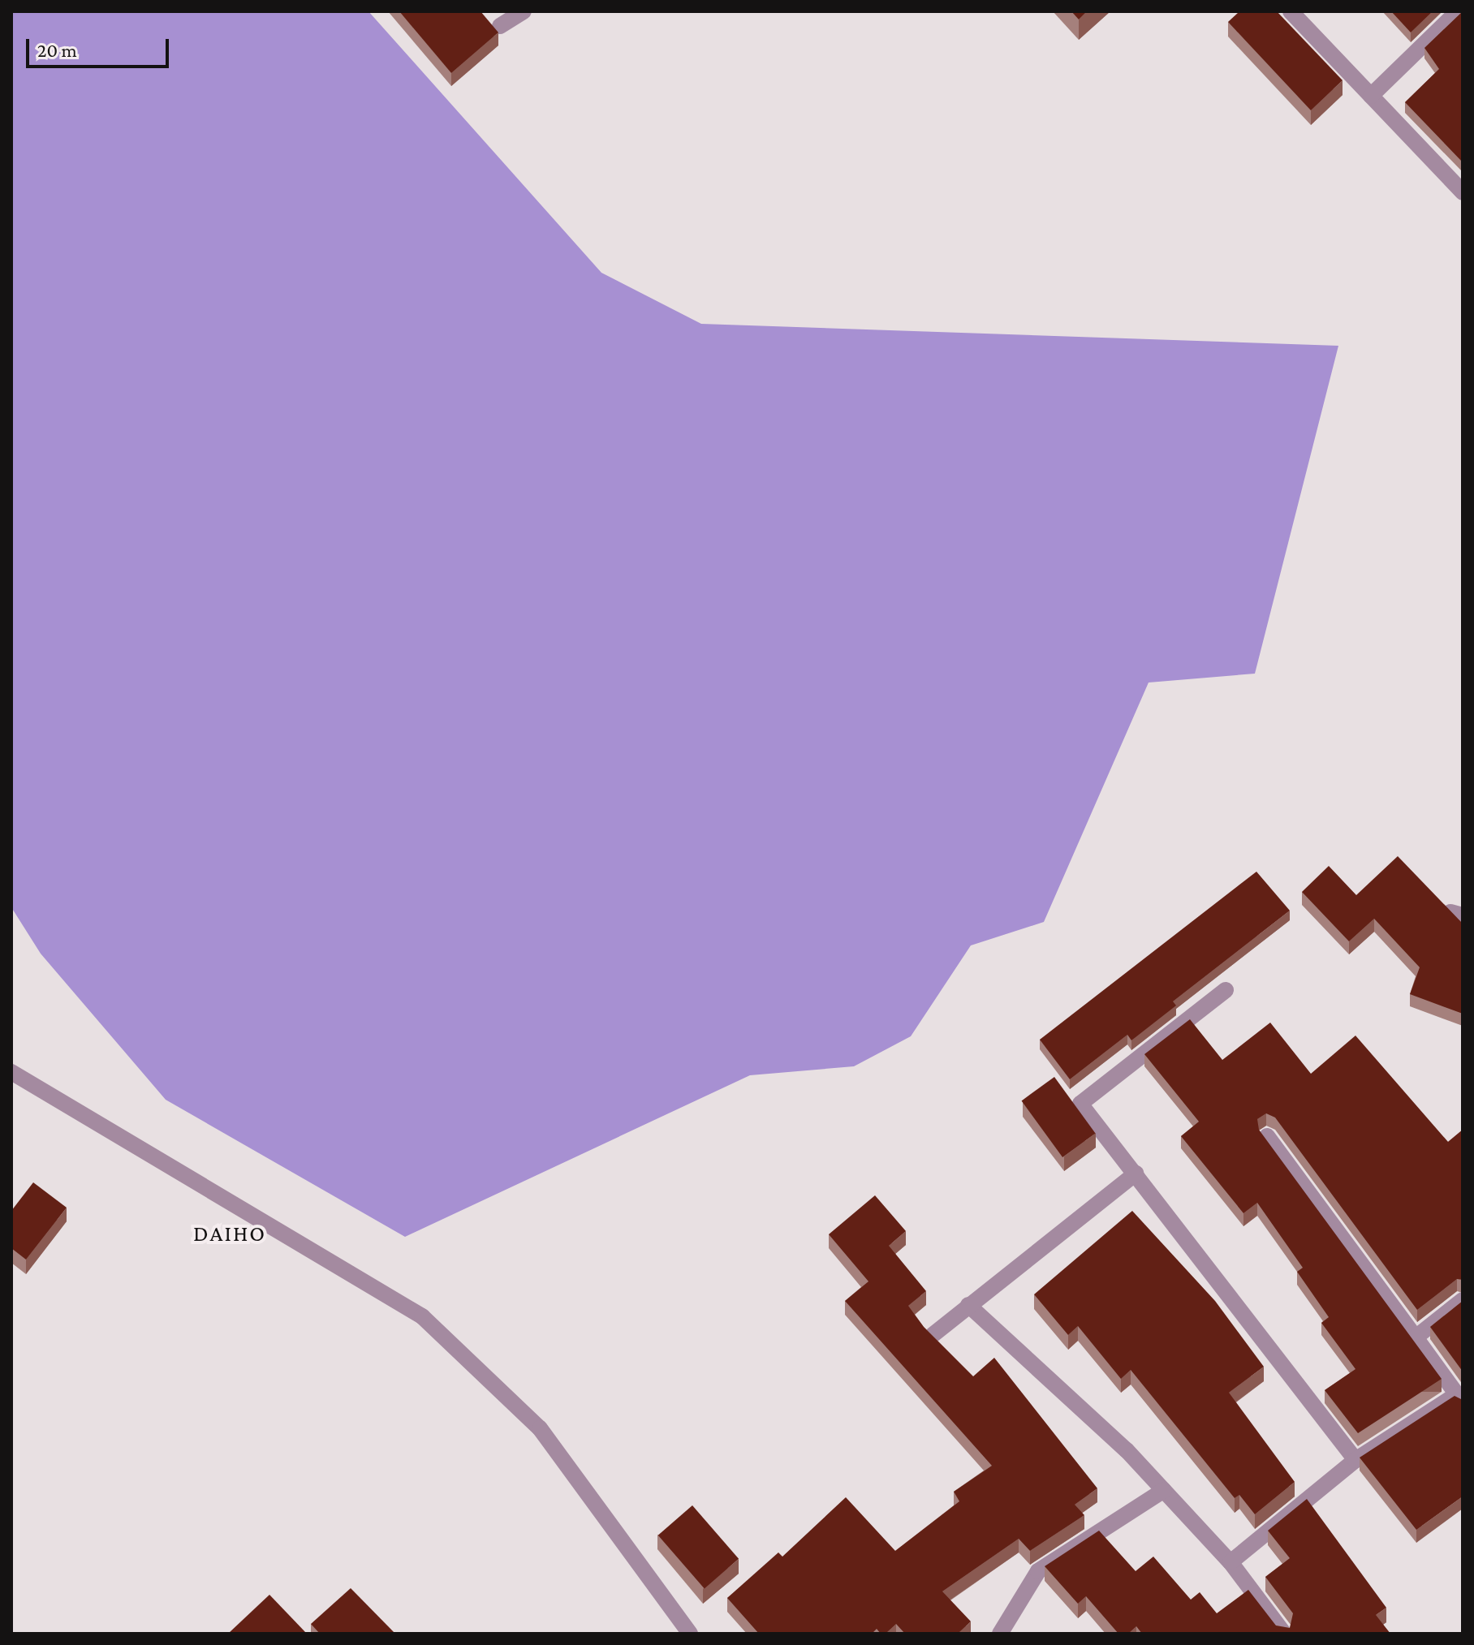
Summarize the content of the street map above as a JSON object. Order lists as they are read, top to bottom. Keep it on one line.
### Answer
{"districts":["DAIHO"],"scale_bar":"20 m"}
